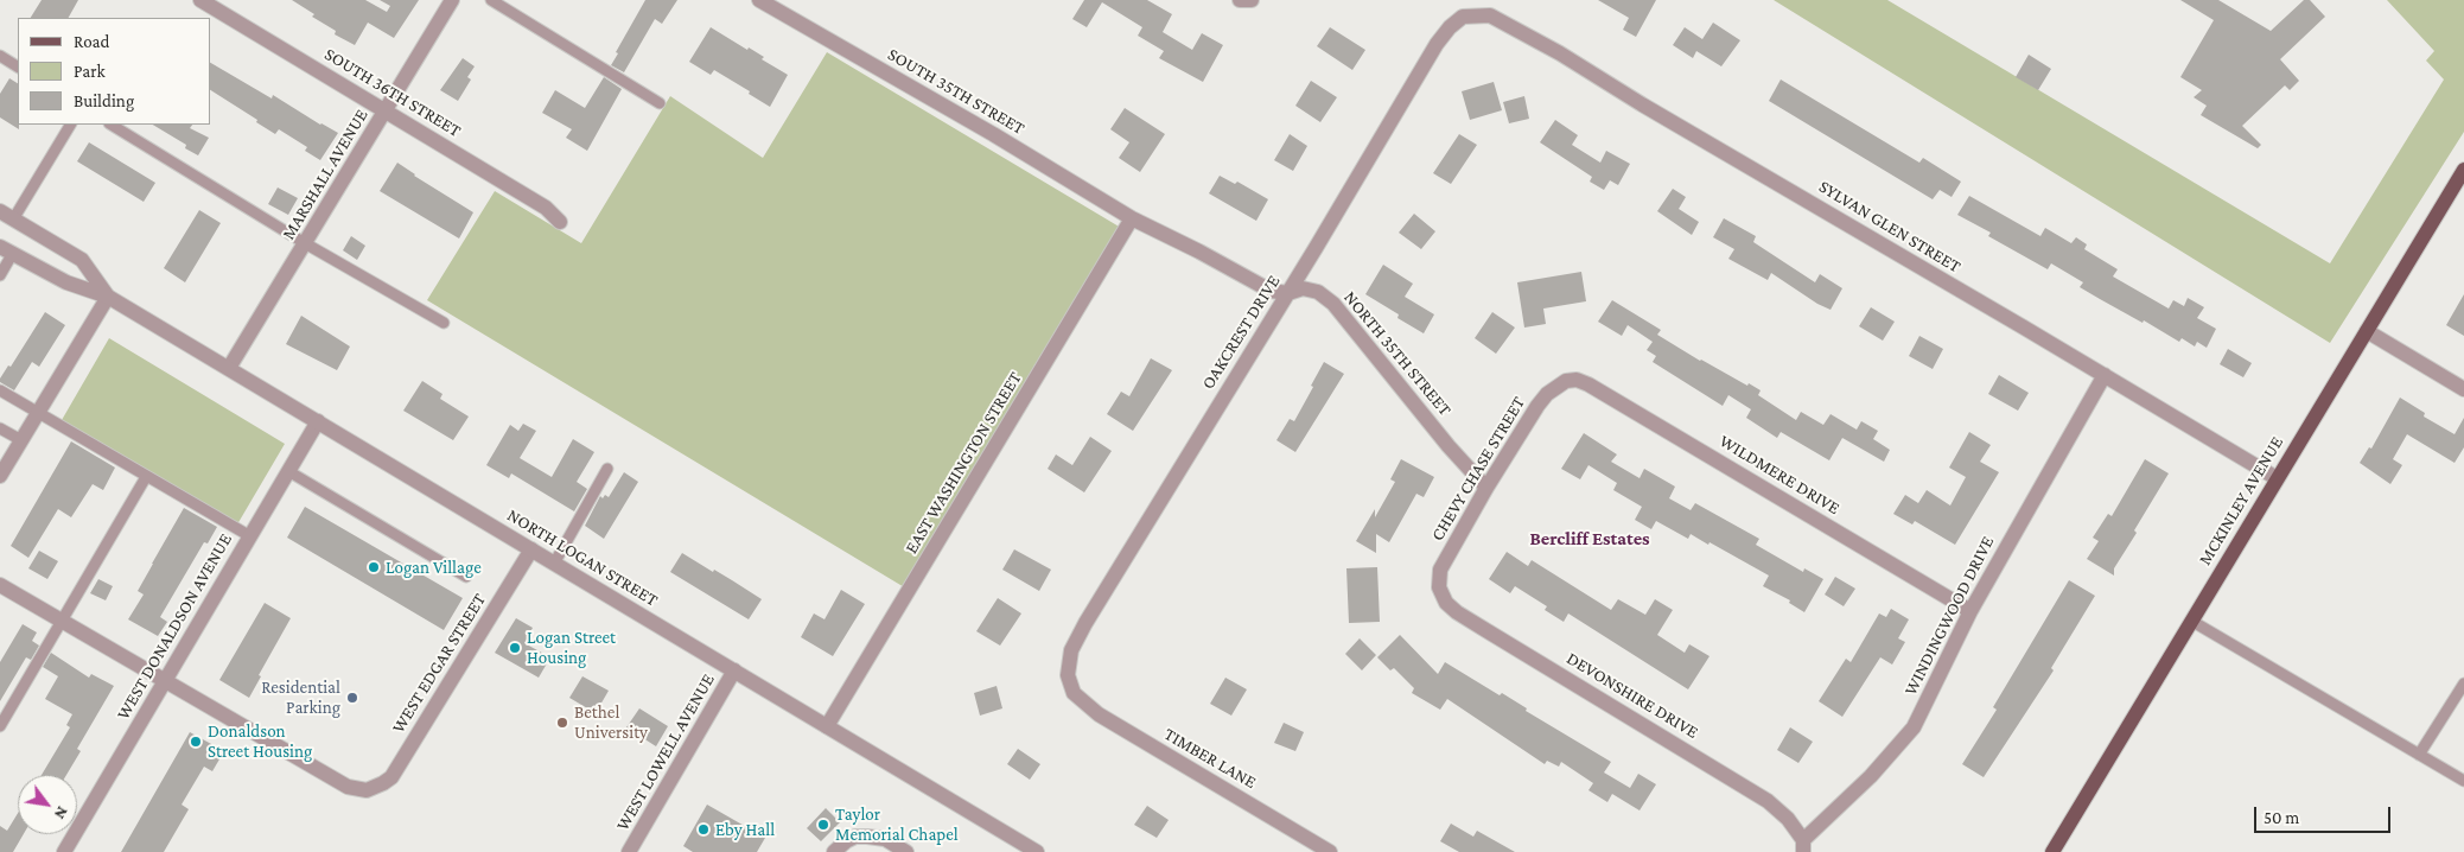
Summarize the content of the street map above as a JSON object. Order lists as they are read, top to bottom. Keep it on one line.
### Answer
{"streets":{"main road":["MCKINLEY AVENUE"],"street":["SOUTH 35TH STREET","SOUTH 36TH STREET","MARSHALL AVENUE","SYLVAN GLEN STREET","OAKCREST DRIVE","NORTH 35TH STREET","EAST WASHINGTON STREET","CHEVY CHASE STREET","WILDMERE DRIVE","NORTH LOGAN STREET","WINDINGWOOD DRIVE","WEST DONALDSON AVENUE","WEST EDGAR STREET","DEVONSHIRE DRIVE","WEST LOWELL AVENUE","TIMBER LANE"]},"crossings":[["SOUTH 35TH STREET","NORTH 35TH STREET"],["SOUTH 35TH STREET","EAST WASHINGTON STREET"],["SOUTH 36TH STREET","MARSHALL AVENUE"],["MARSHALL AVENUE","NORTH LOGAN STREET"],["SYLVAN GLEN STREET","OAKCREST DRIVE"],["SYLVAN GLEN STREET","MCKINLEY AVENUE"],["SYLVAN GLEN STREET","WINDINGWOOD DRIVE"],["OAKCREST DRIVE","NORTH 35TH STREET"],["OAKCREST DRIVE","TIMBER LANE"],["NORTH 35TH STREET","EAST WASHINGTON STREET"],["NORTH 35TH STREET","CHEVY CHASE STREET"],["EAST WASHINGTON STREET","NORTH LOGAN STREET"],["CHEVY CHASE STREET","WILDMERE DRIVE"],["CHEVY CHASE STREET","DEVONSHIRE DRIVE"],["WILDMERE DRIVE","WINDINGWOOD DRIVE"],["NORTH LOGAN STREET","WEST DONALDSON AVENUE"],["NORTH LOGAN STREET","WEST EDGAR STREET"],["NORTH LOGAN STREET","WEST LOWELL AVENUE"],["WINDINGWOOD DRIVE","DEVONSHIRE DRIVE"],["WEST DONALDSON AVENUE","WEST EDGAR STREET"]],"districts":["Bercliff Estates"],"places":["Logan Village","Logan Street Housing","Residential Parking","Bethel University","Donaldson Street Housing","Taylor Memorial Chapel","Eby Hall"],"legend":["Road","Park","Building"],"scale_bar":"50 m","north":"bottom right"}
